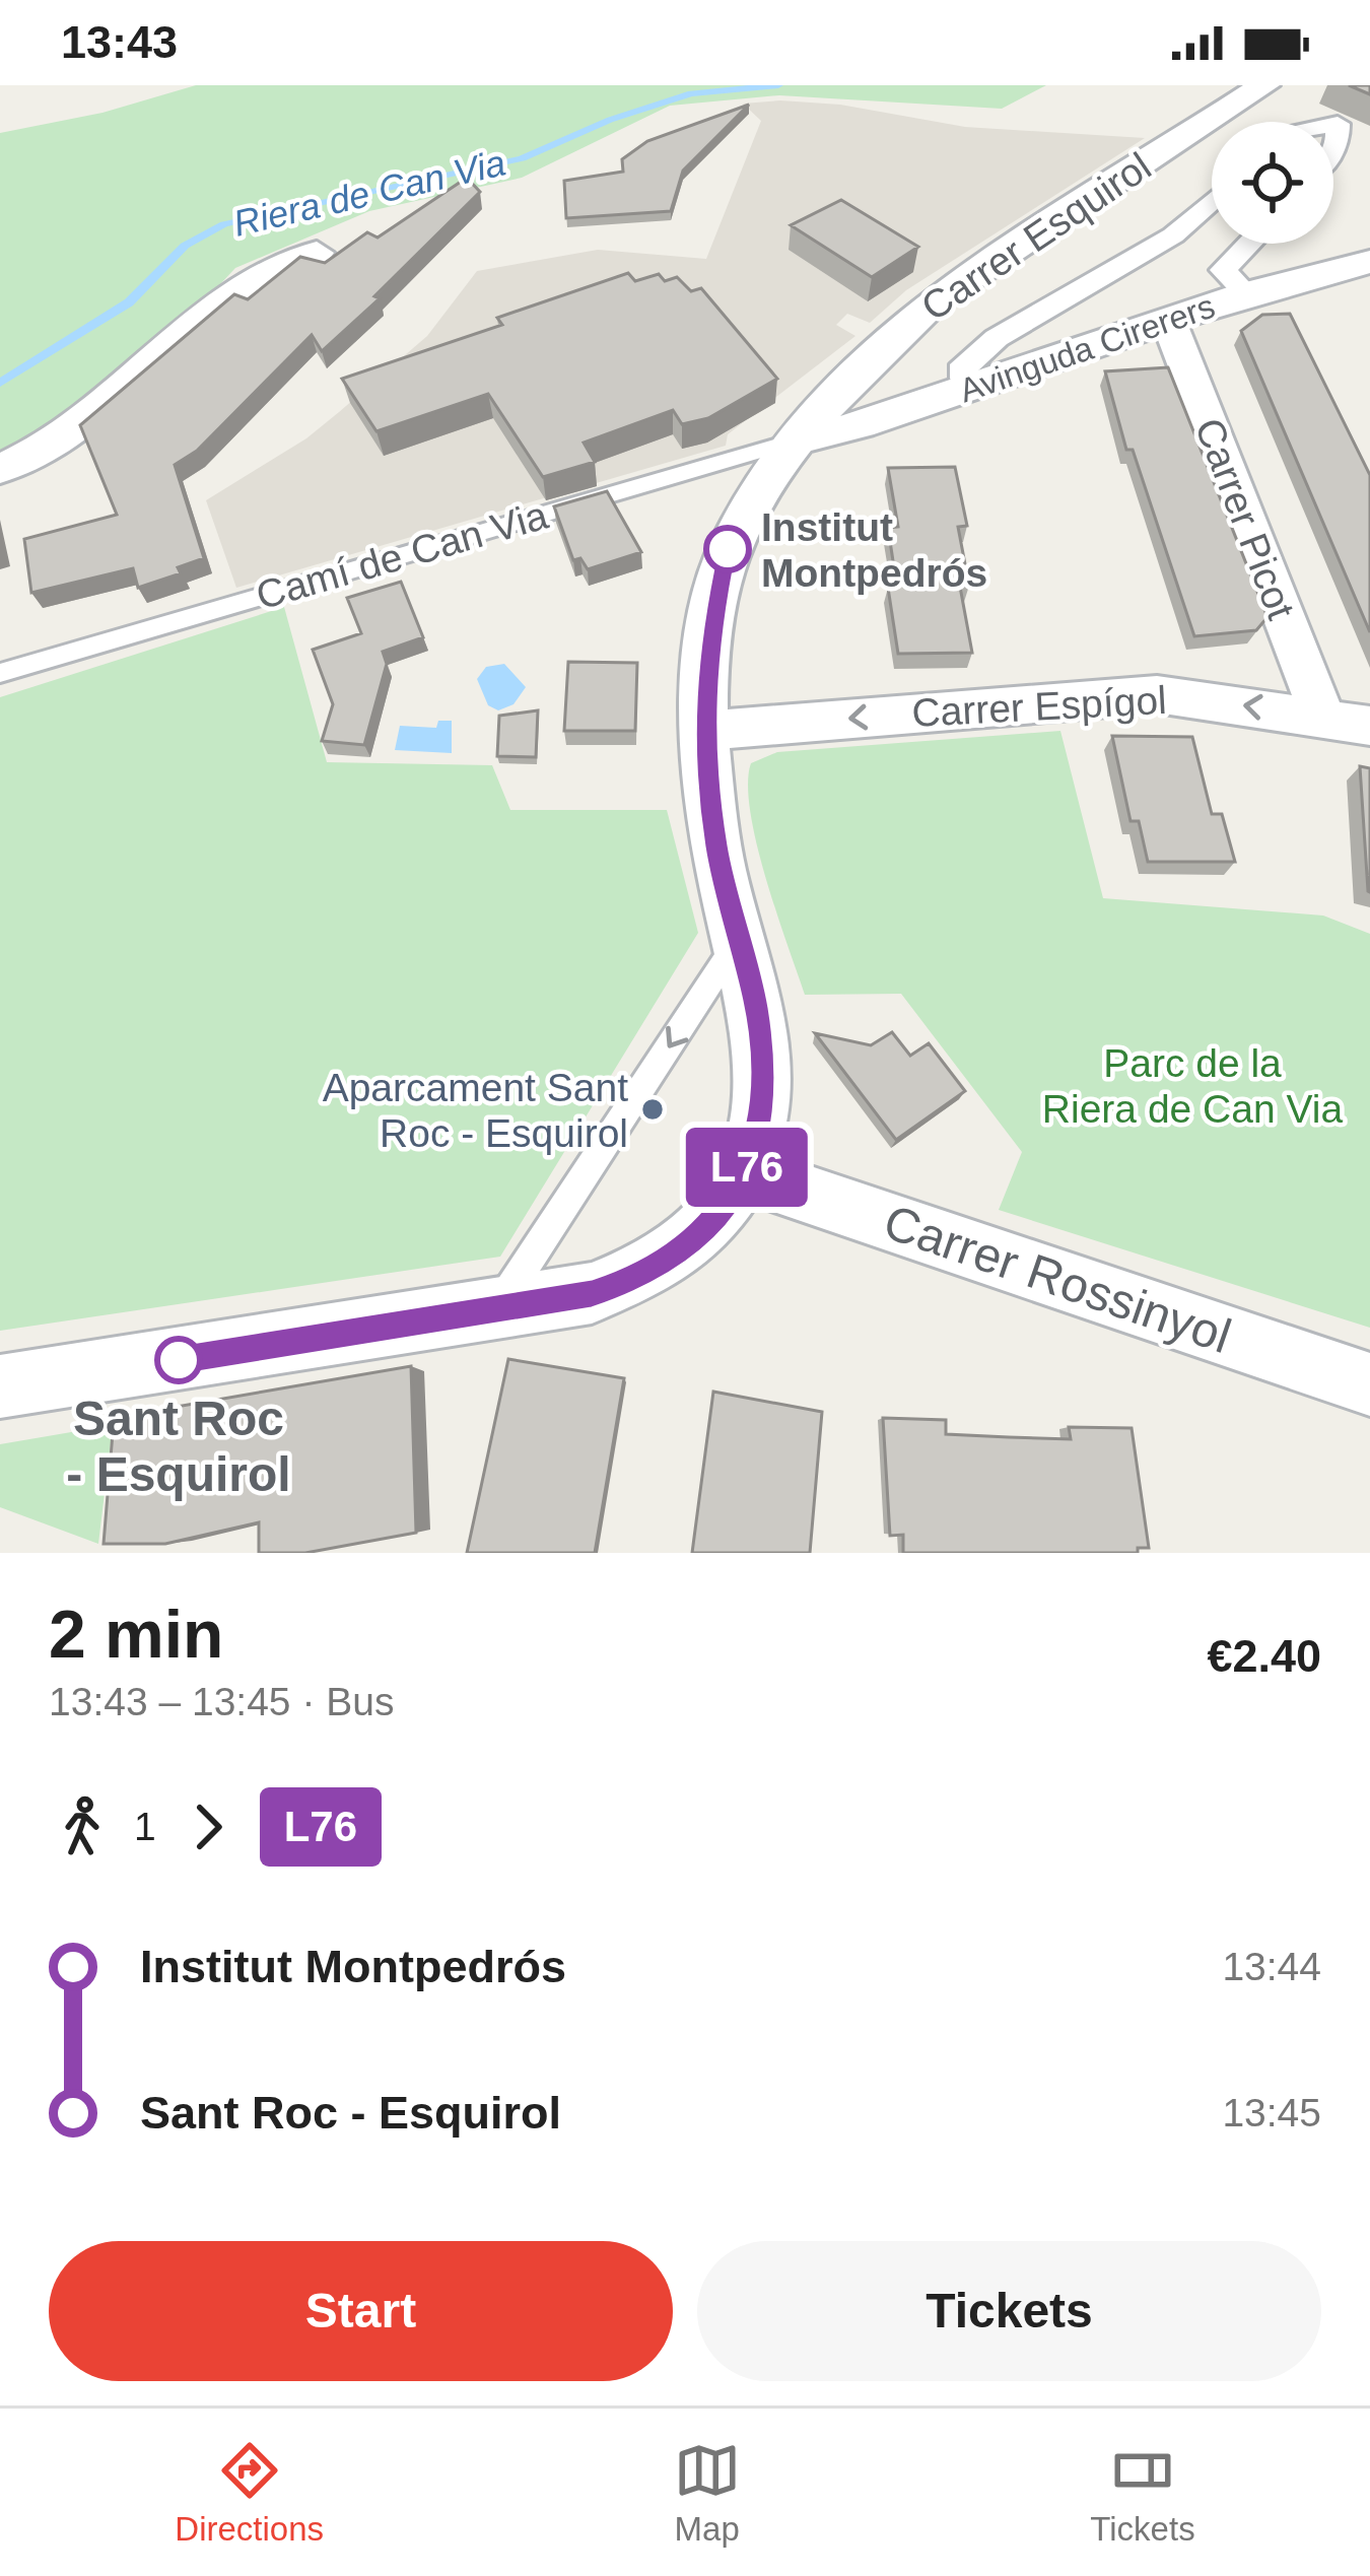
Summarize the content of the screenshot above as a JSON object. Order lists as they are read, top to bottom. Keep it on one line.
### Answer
{"streets":{"street":["Carrer Esquirol","Avinguda Cirerers","Carrer Picot","Carrer Espígol","Carrer Rossinyol"],"lane":["Camí de Can Via"]},"crossings":[["Carrer Esquirol","Avinguda Cirerers"],["Carrer Esquirol","Camí de Can Via"],["Carrer Esquirol","Carrer Espígol"],["Carrer Esquirol","Carrer Rossinyol"],["Avinguda Cirerers","Carrer Picot"],["Avinguda Cirerers","Camí de Can Via"],["Carrer Picot","Carrer Espígol"]],"one_way":["Carrer Espígol"],"water":["Riera de Can Via"],"parks":["Parc de la Riera de Can Via"],"places":["Institut Montpedrós","Aparcament Sant Roc - Esquirol","Sant Roc - Esquirol"],"lines":["bus line L76"],"page":{"status":"13:43","on_map":"L76","heading":["2 min","13:43 – 13:45 · Bus","€2.40"],"legs":["1","L76"],"list":[{"name":"Institut Montpedrós","value":"13:44"},{"name":"Sant Roc - Esquirol","value":"13:45"}],"buttons":["Start","Tickets"],"tabs":["Directions","Map","Tickets"]}}
